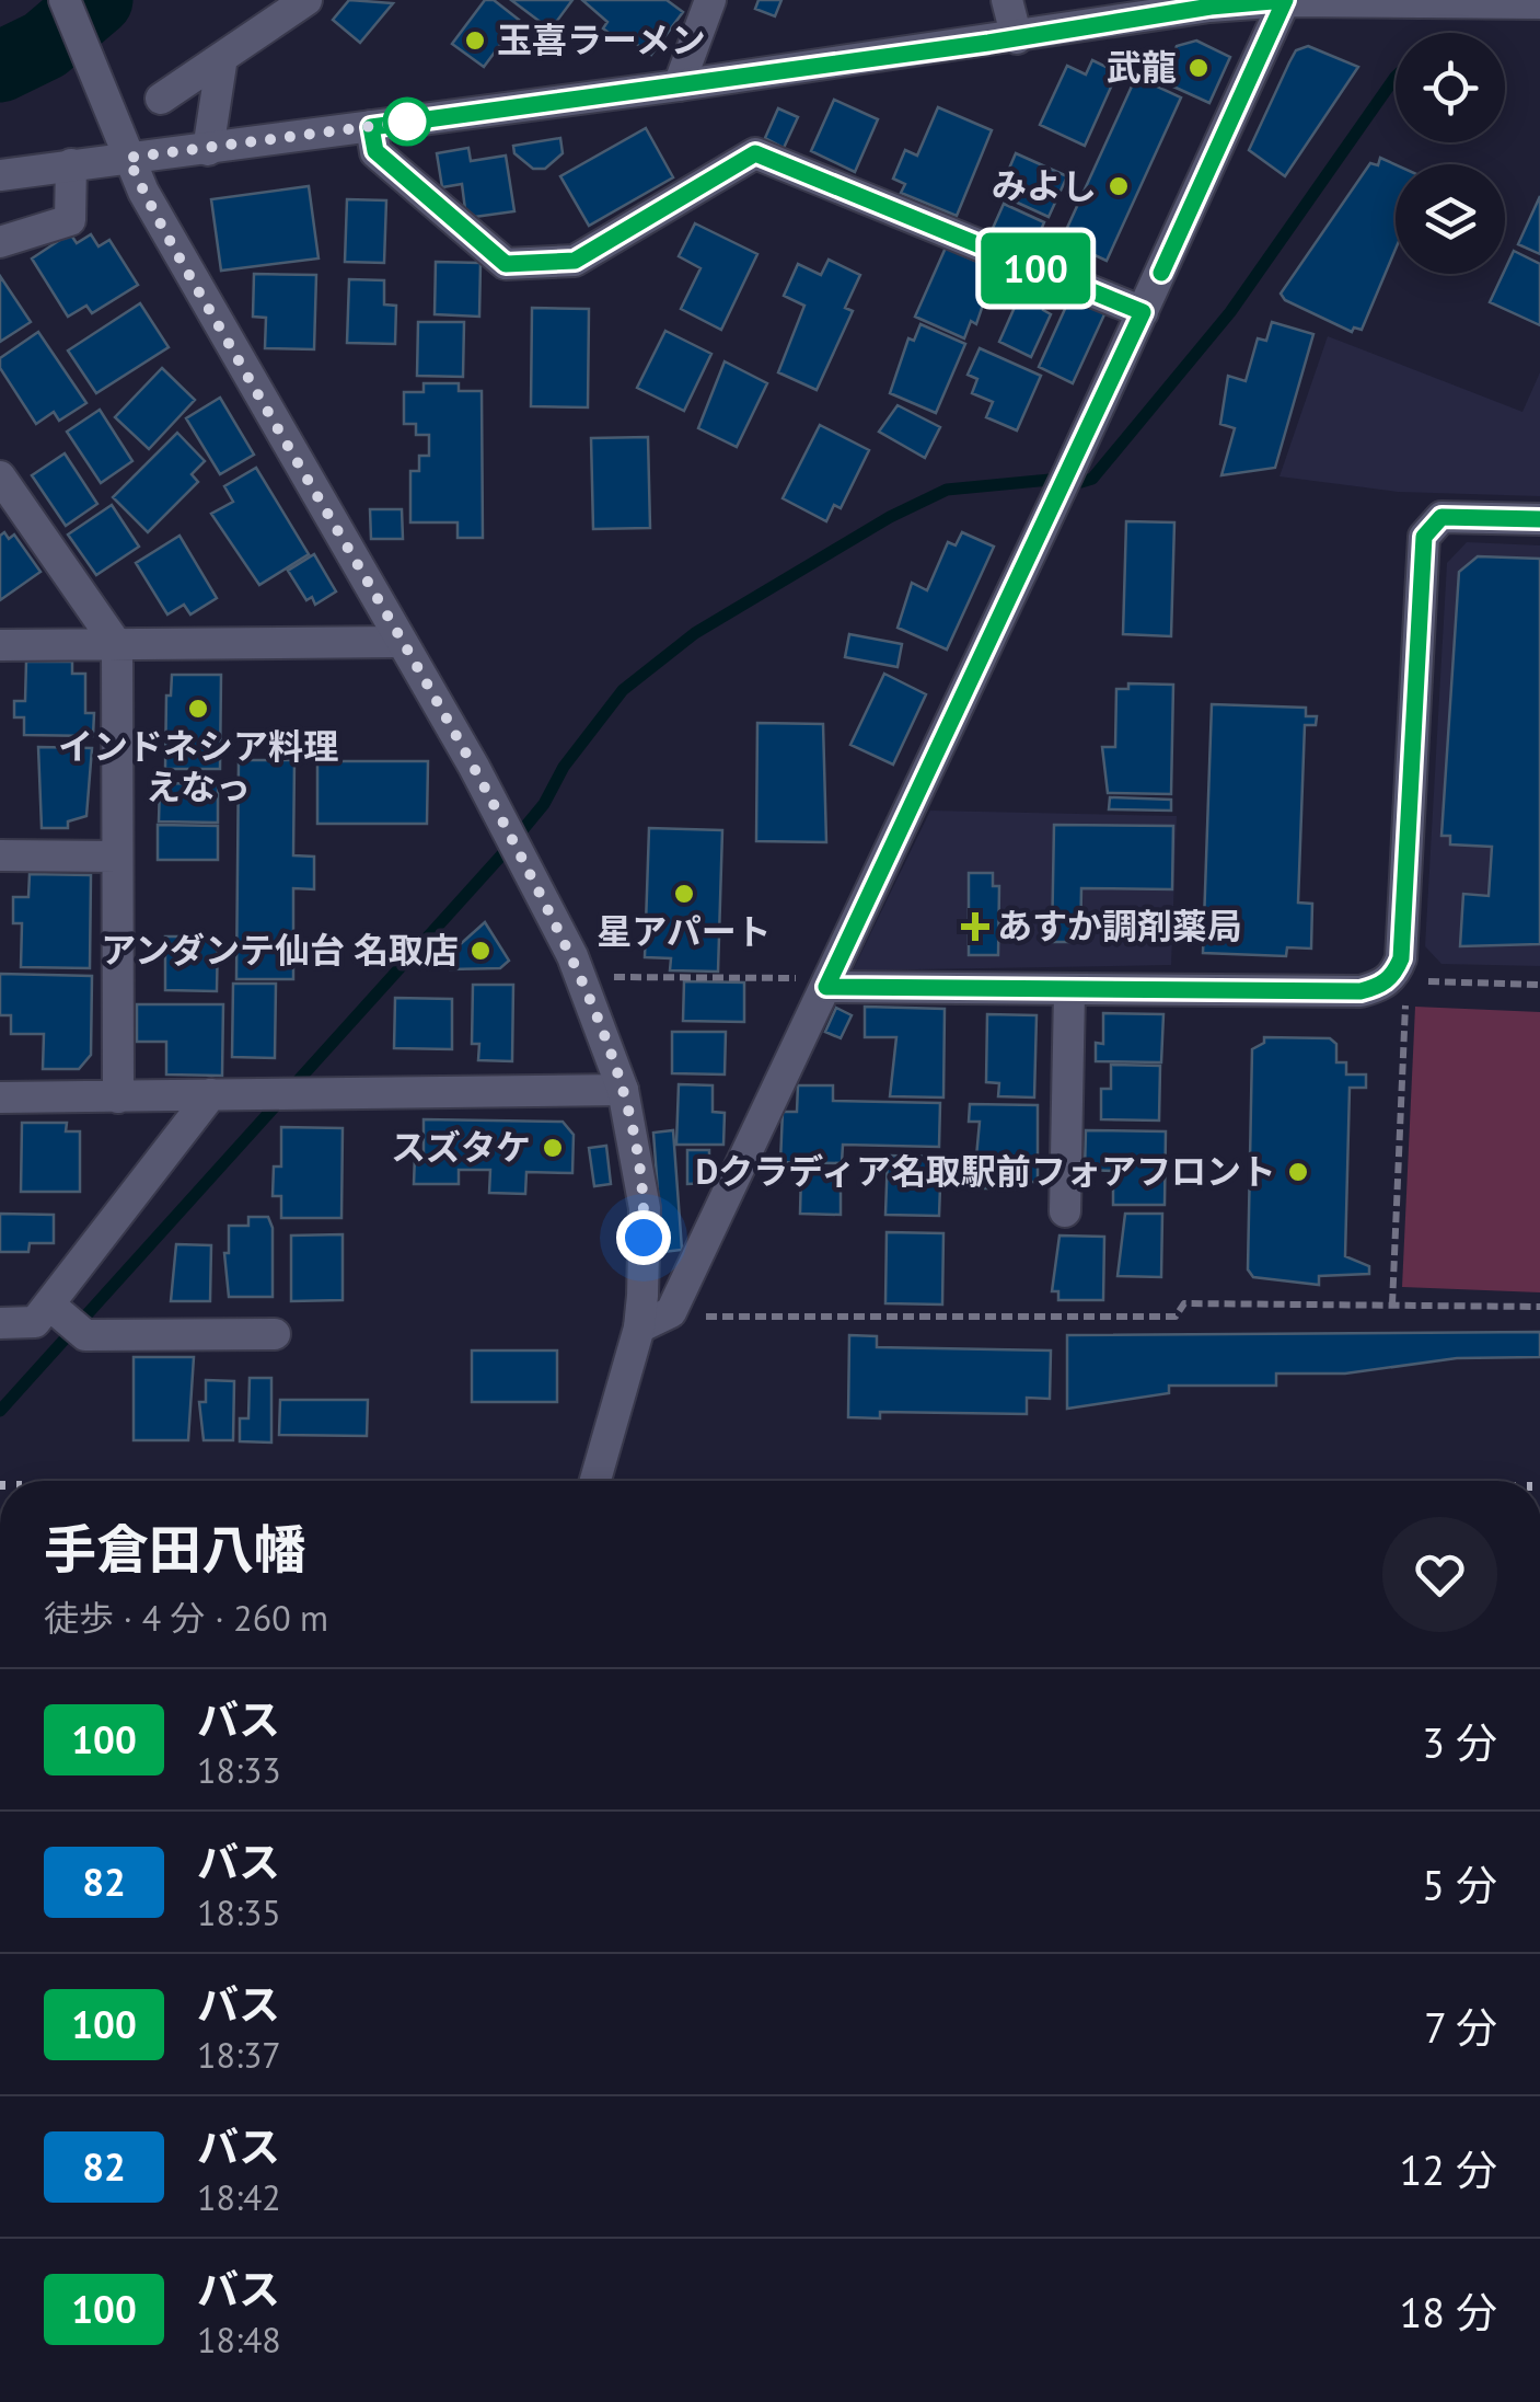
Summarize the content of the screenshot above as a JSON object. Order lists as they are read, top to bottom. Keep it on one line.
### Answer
{"places":{"other":["玉喜ラーメン","武龍","みよし","インドネシア料理 えなっ","星アパート","アンダンテ仙台 名取店","スズタケ","Dクラディア名取駅前フォアフロント"],"health":["あすか調剤薬局"]},"lines":["bus line 100"],"page":{"on_map":"100","heading":["手倉田八幡","徒歩 · 4 分 · 260 m"],"list":[{"mark":"100","name":"バス","note":"18:33","value":"3 分"},{"mark":"82","name":"バス","note":"18:35","value":"5 分"},{"mark":"100","name":"バス","note":"18:37","value":"7 分"},{"mark":"82","name":"バス","note":"18:42","value":"12 分"},{"mark":"100","name":"バス","note":"18:48","value":"18 分"}]}}
